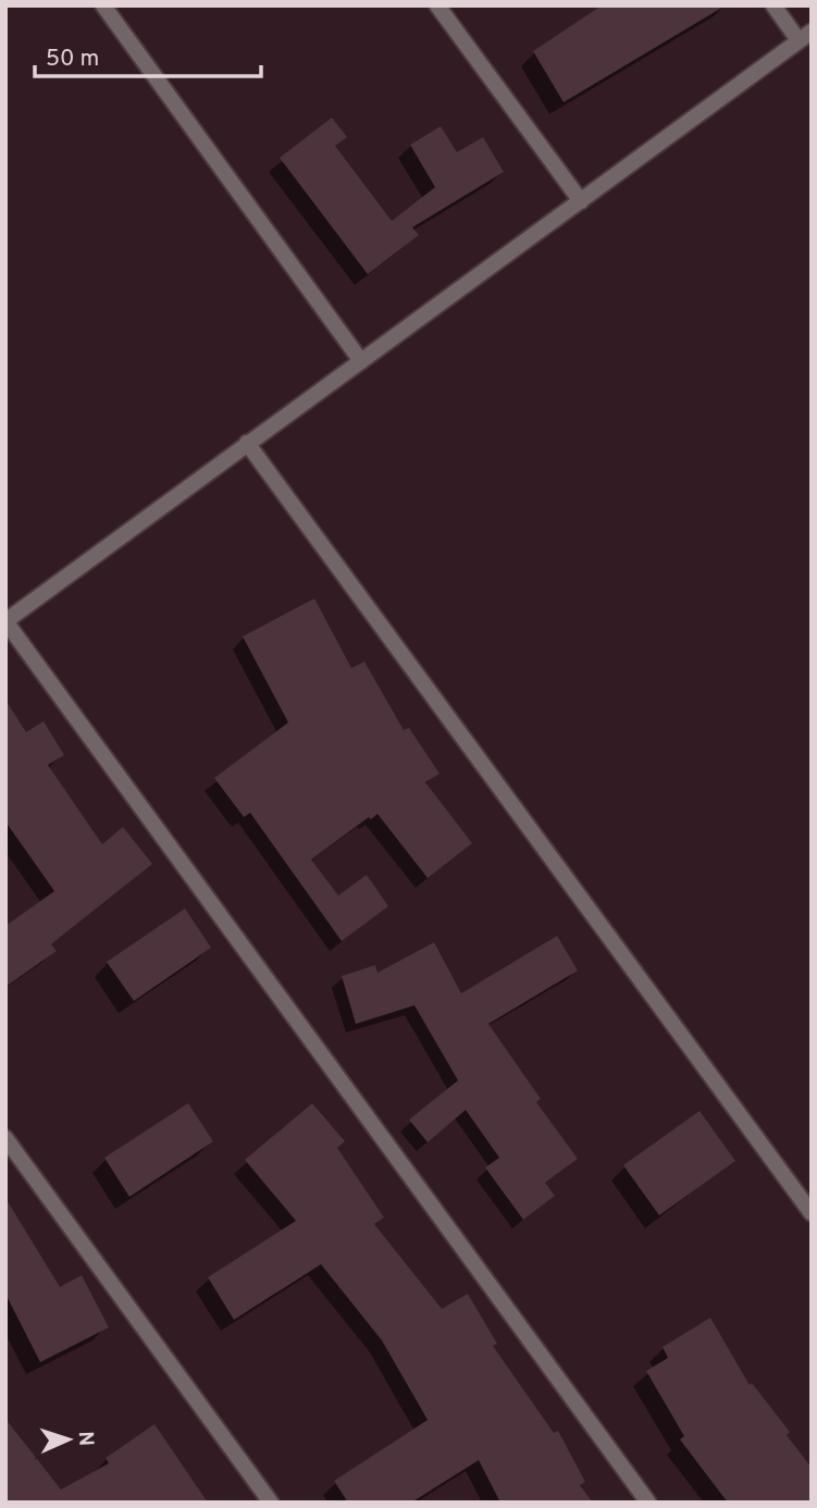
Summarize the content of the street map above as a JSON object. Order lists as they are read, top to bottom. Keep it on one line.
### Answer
{"scale_bar":"50 m","north":"right"}
